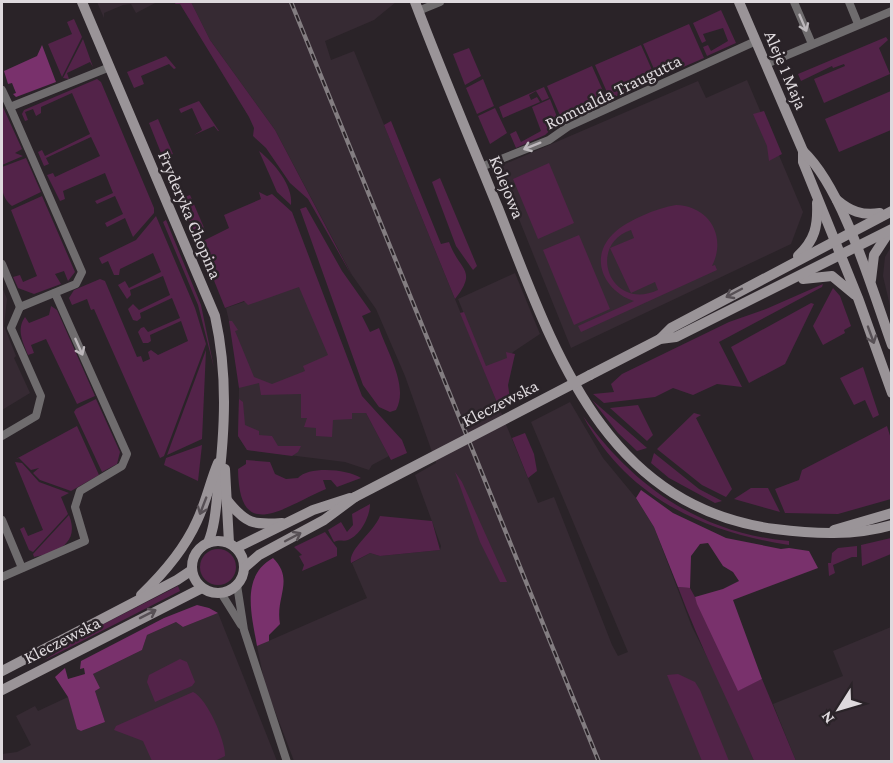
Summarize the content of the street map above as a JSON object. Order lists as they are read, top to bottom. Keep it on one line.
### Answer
{"streets":{"main road":["Aleje 1 Maja","Kolejowa","Fryderyka Chopina","Kleczewska"],"street":["Romualda Traugutta"]},"crossings":[["Aleje 1 Maja","Romualda Traugutta"],["Aleje 1 Maja","Kleczewska"],["Romualda Traugutta","Kolejowa"],["Fryderyka Chopina","Kleczewska"]],"one_way":["Romualda Traugutta"],"north":"bottom left"}
